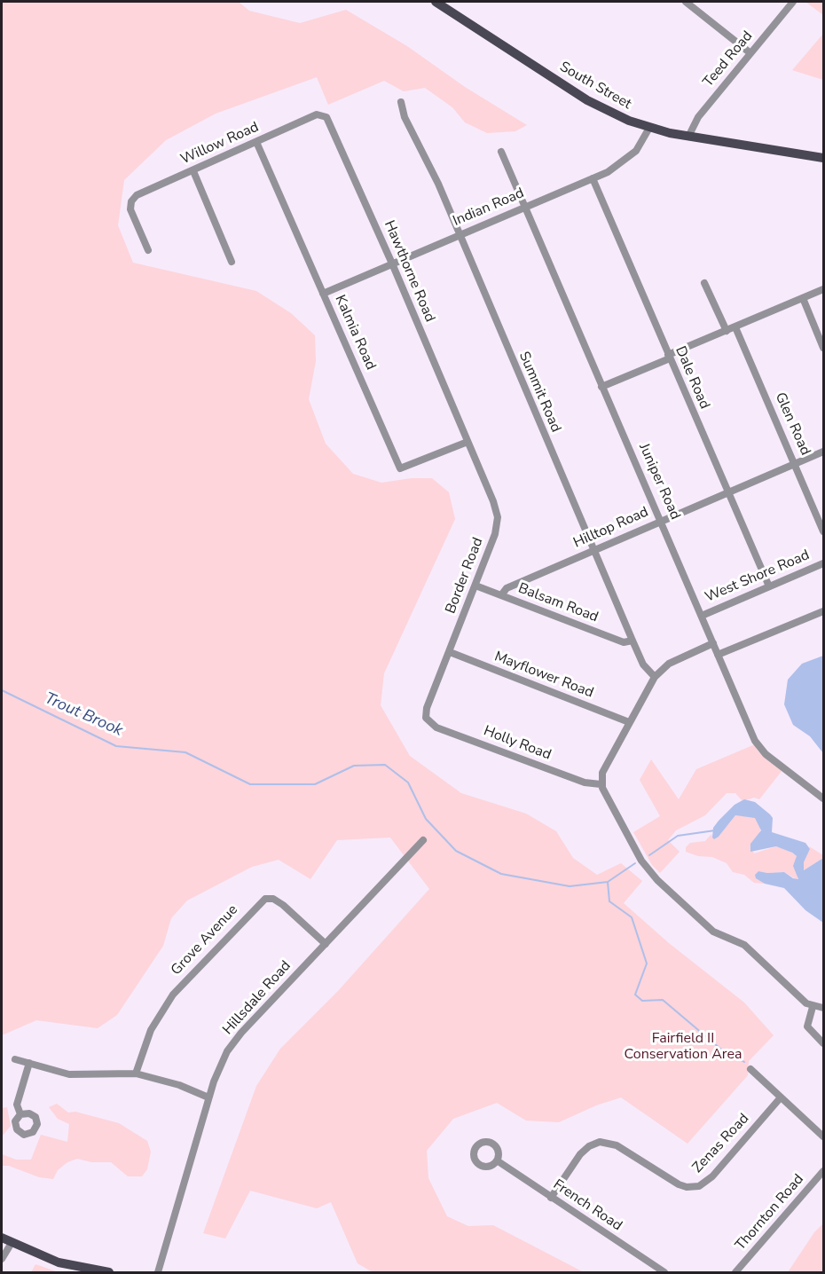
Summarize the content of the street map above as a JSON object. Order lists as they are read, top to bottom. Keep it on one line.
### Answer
{"streets":{"main road":["South Street"],"street":["Teed Road","Willow Road","Indian Road","Hawthorne Road","Kalmia Road","Dale Road","Summit Road","Glen Road","Juniper Road","Hilltop Road","Border Road","West Shore Road","Balsam Road","Mayflower Road","Holly Road","Grove Avenue","Hillsdale Road","Zenas Road","French Road","Thornton Road"]},"crossings":[["Teed Road","South Street"],["South Street","Indian Road"],["Willow Road","Hawthorne Road"],["Willow Road","Kalmia Road"],["Indian Road","Hawthorne Road"],["Indian Road","Kalmia Road"],["Indian Road","Dale Road"],["Indian Road","Summit Road"],["Indian Road","Juniper Road"],["Hawthorne Road","Kalmia Road"],["Hawthorne Road","Border Road"],["Kalmia Road","Border Road"],["Dale Road","Hilltop Road"],["Dale Road","West Shore Road"],["Summit Road","Hilltop Road"],["Summit Road","Balsam Road"],["Glen Road","Hilltop Road"],["Juniper Road","Hilltop Road"],["Juniper Road","West Shore Road"],["Hilltop Road","Balsam Road"],["Border Road","Balsam Road"],["Border Road","Mayflower Road"],["Border Road","Holly Road"],["Grove Avenue","Hillsdale Road"],["Zenas Road","French Road"]],"water":["Trout Brook"],"parks":["Fairfield II Conservation Area"]}
